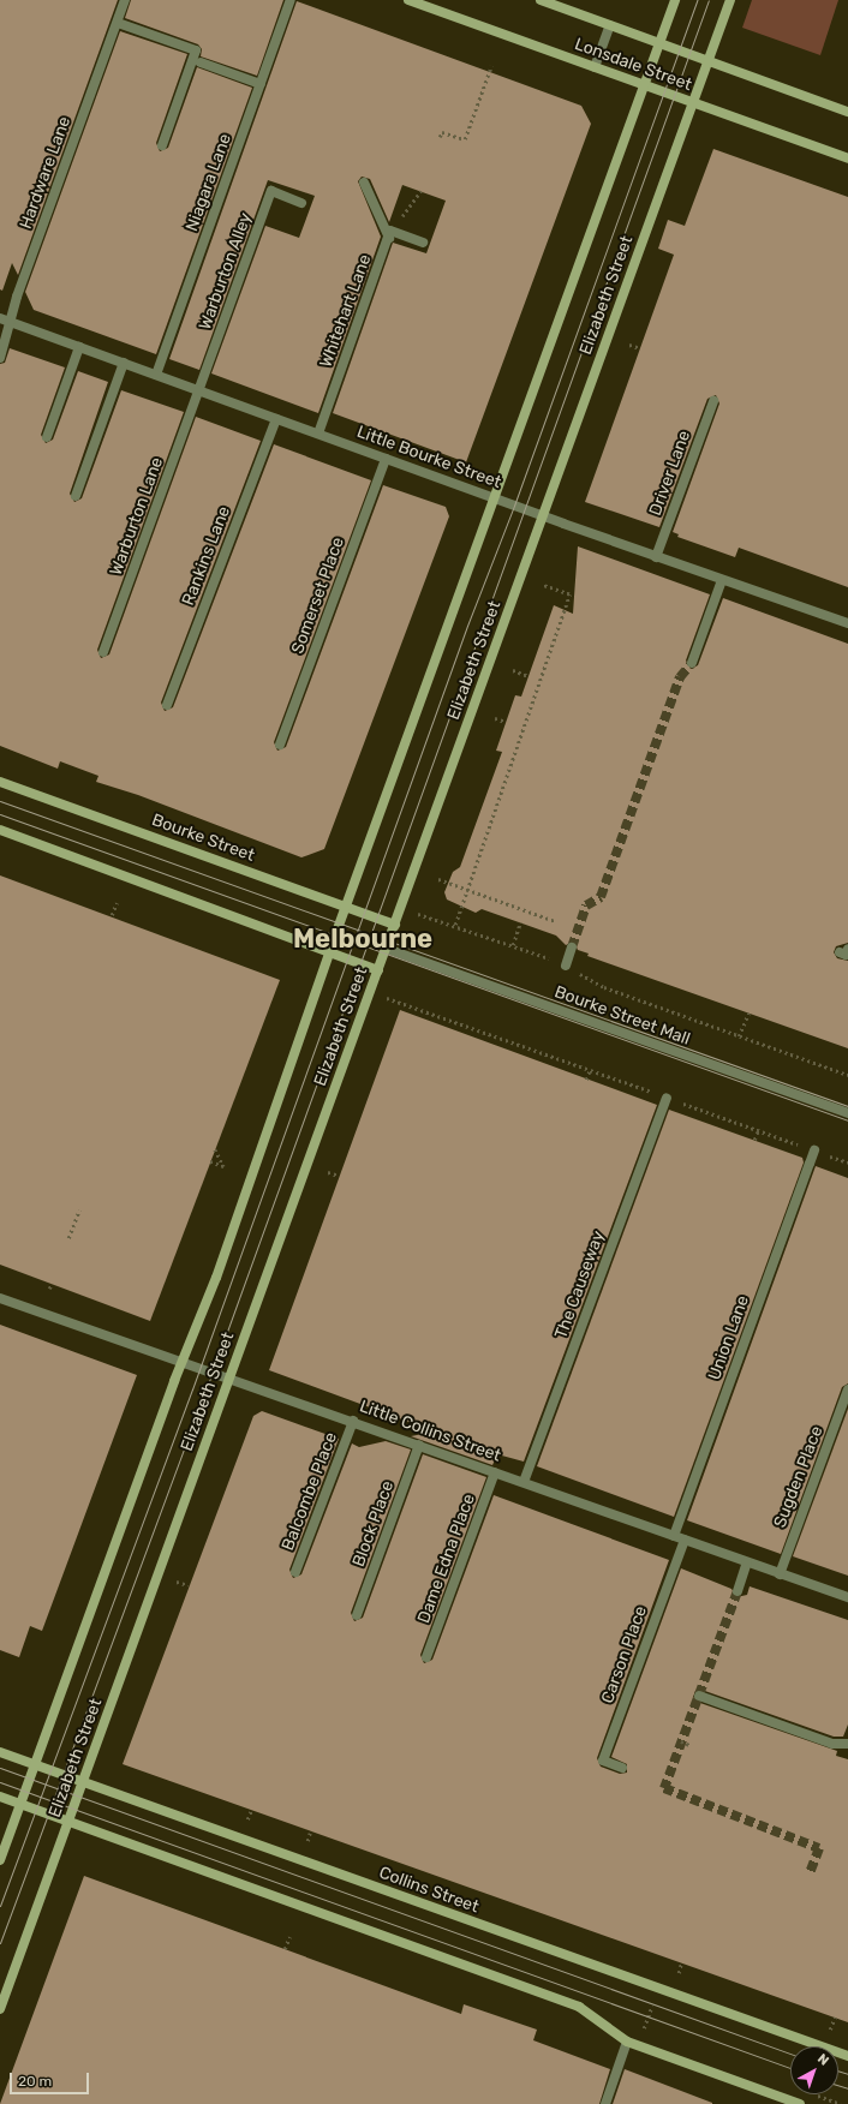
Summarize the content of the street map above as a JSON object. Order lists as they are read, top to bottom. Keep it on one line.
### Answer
{"streets":{"street":["Lonsdale Street","Hardware Lane","Niagara Lane","Warburton Alley","Elizabeth Street","Whitehart Lane","Little Bourke Street","Driver Lane","Warburton Lane","Rankins Lane","Somerset Place","Bourke Street","Bourke Street Mall","The Causeway","Union Lane","Little Collins Street","Sugden Place","Balcombe Place","Block Place","Dame Edna Place","Carson Place","Collins Street"]},"crossings":[["Lonsdale Street","Elizabeth Street"],["Hardware Lane","Little Bourke Street"],["Niagara Lane","Little Bourke Street"],["Warburton Alley","Little Bourke Street"],["Warburton Alley","Warburton Lane"],["Elizabeth Street","Little Bourke Street"],["Elizabeth Street","Bourke Street"],["Elizabeth Street","Bourke Street Mall"],["Elizabeth Street","Little Collins Street"],["Elizabeth Street","Collins Street"],["Whitehart Lane","Little Bourke Street"],["Little Bourke Street","Driver Lane"],["Little Bourke Street","Warburton Lane"],["Little Bourke Street","Rankins Lane"],["Little Bourke Street","Somerset Place"],["The Causeway","Little Collins Street"],["Union Lane","Little Collins Street"],["Little Collins Street","Sugden Place"],["Little Collins Street","Balcombe Place"],["Little Collins Street","Block Place"],["Little Collins Street","Dame Edna Place"],["Little Collins Street","Carson Place"]],"districts":["Melbourne"],"scale_bar":"20 m","north":"top right"}
